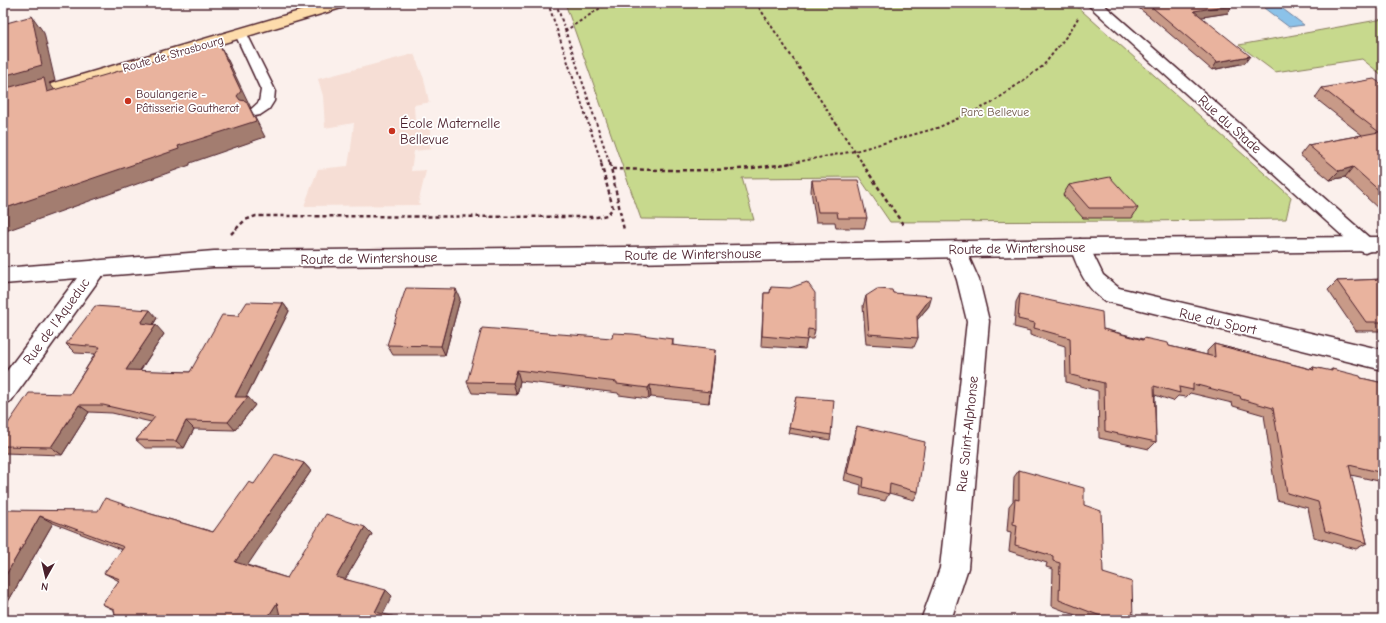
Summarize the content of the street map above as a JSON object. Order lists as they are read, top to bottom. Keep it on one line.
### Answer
{"streets":{"main road":["Route de Strasbourg"],"street":["Rue du Stade","Route de Wintershouse","Rue de l'Aqueduc","Rue du Sport","Rue Saint-Alphonse"]},"crossings":[["Rue du Stade","Route de Wintershouse"],["Route de Wintershouse","Rue de l'Aqueduc"],["Route de Wintershouse","Rue du Sport"],["Route de Wintershouse","Rue Saint-Alphonse"]],"parks":["Parc Bellevue"],"places":["Boulangerie - Pâtisserie Gautherot","École Maternelle Bellevue"],"north":"bottom"}
